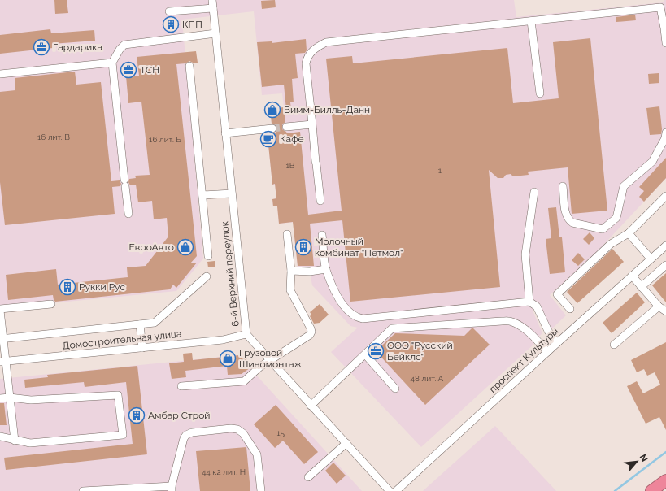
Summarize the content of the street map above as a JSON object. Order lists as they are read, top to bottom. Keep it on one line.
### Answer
{"streets":{"street":["6-й Верхний переулок","Домостроительная улица","проспект Культуры"]},"crossings":[["6-й Верхний переулок","Домостроительная улица"]],"places":{"building":["КПП","Молочный комбинат \"Петмол\"","Рукки Рус","Амбар Строй"],"office":["Гардарика","ТСН","ООО \"Русский Бейклс\""],"shop":["Вимм-Билль-Данн","ЕвроАвто","Грузовой Шиномонтаж"],"cafe":["Кафе"]},"house_numbers":["16 лит. В","16 лит. Б","1В","1","48 лит. А","15","44 к2 лит. Н"],"north":"top right"}
